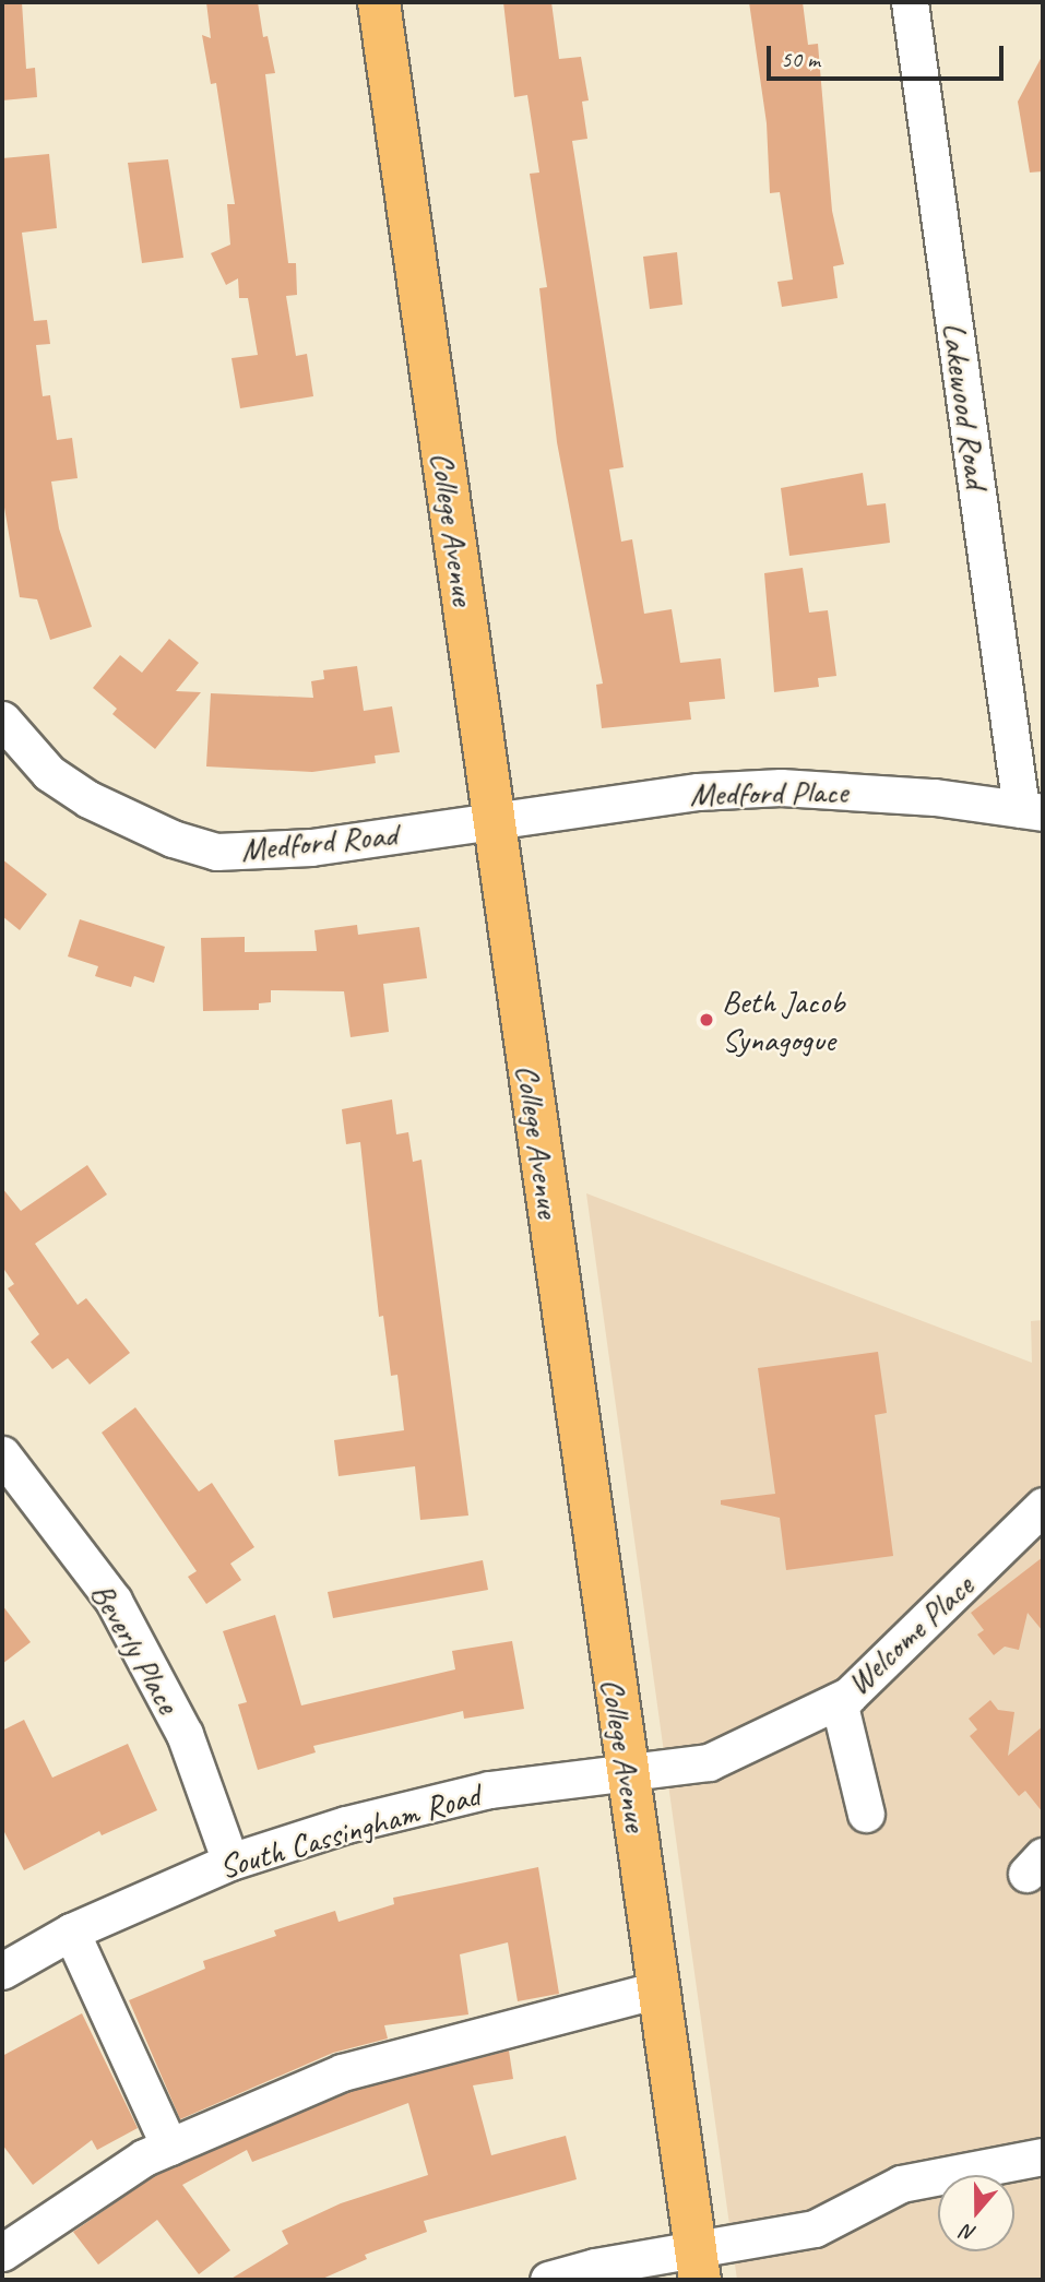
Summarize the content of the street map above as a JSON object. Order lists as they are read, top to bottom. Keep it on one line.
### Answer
{"streets":{"main road":["College Avenue"],"street":["Lakewood Road","Medford Place","Medford Road","Welcome Place","Beverly Place","South Cassingham Road"]},"crossings":[["Lakewood Road","Medford Place"],["College Avenue","Medford Place"],["College Avenue","Medford Road"],["College Avenue","Welcome Place"],["College Avenue","South Cassingham Road"],["Medford Place","Medford Road"],["Welcome Place","South Cassingham Road"],["Beverly Place","South Cassingham Road"]],"places":["Beth Jacob Synagogue"],"scale_bar":"50 m","north":"bottom"}
